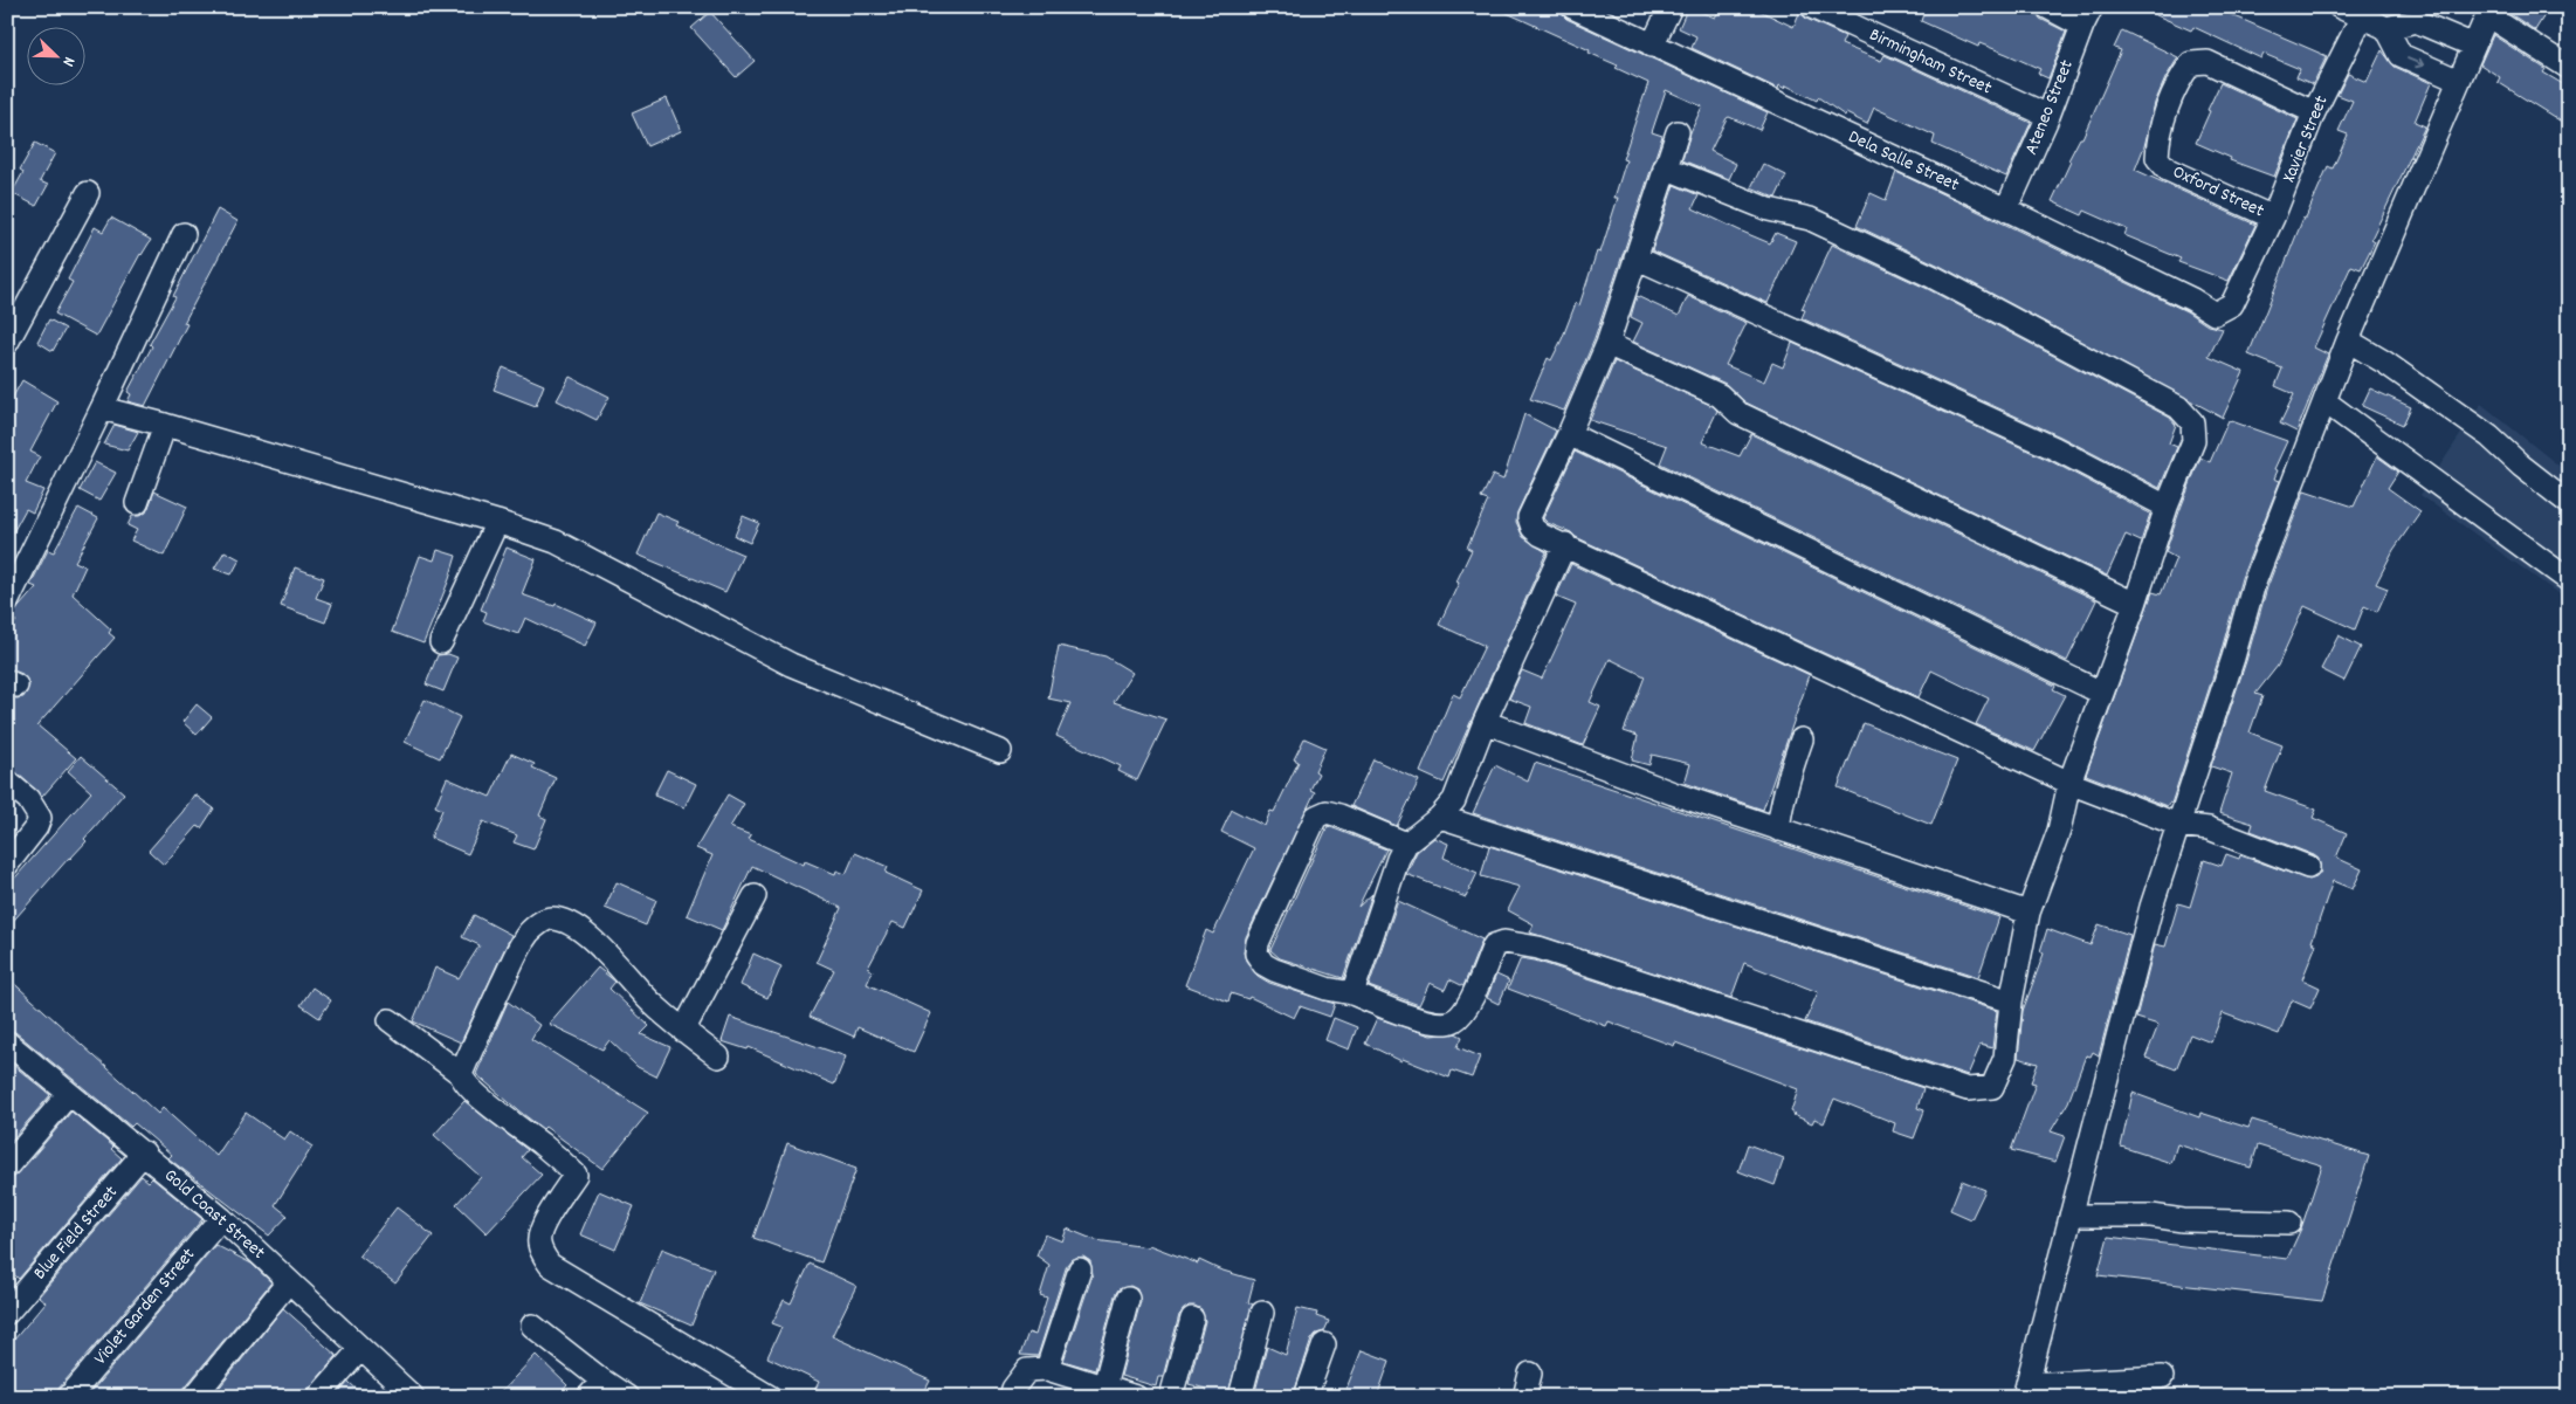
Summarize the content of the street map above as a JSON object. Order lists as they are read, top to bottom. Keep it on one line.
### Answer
{"streets":{"street":["Birmingham Street","Ateneo Street","Xavier Street","Dela Salle Street","Oxford Street","Gold Coast Street","Blue Field Street","Violet Garden Street"]},"crossings":[["Birmingham Street","Ateneo Street"],["Ateneo Street","Dela Salle Street"],["Xavier Street","Dela Salle Street"],["Xavier Street","Oxford Street"],["Gold Coast Street","Blue Field Street"],["Gold Coast Street","Violet Garden Street"]],"north":"bottom right"}
